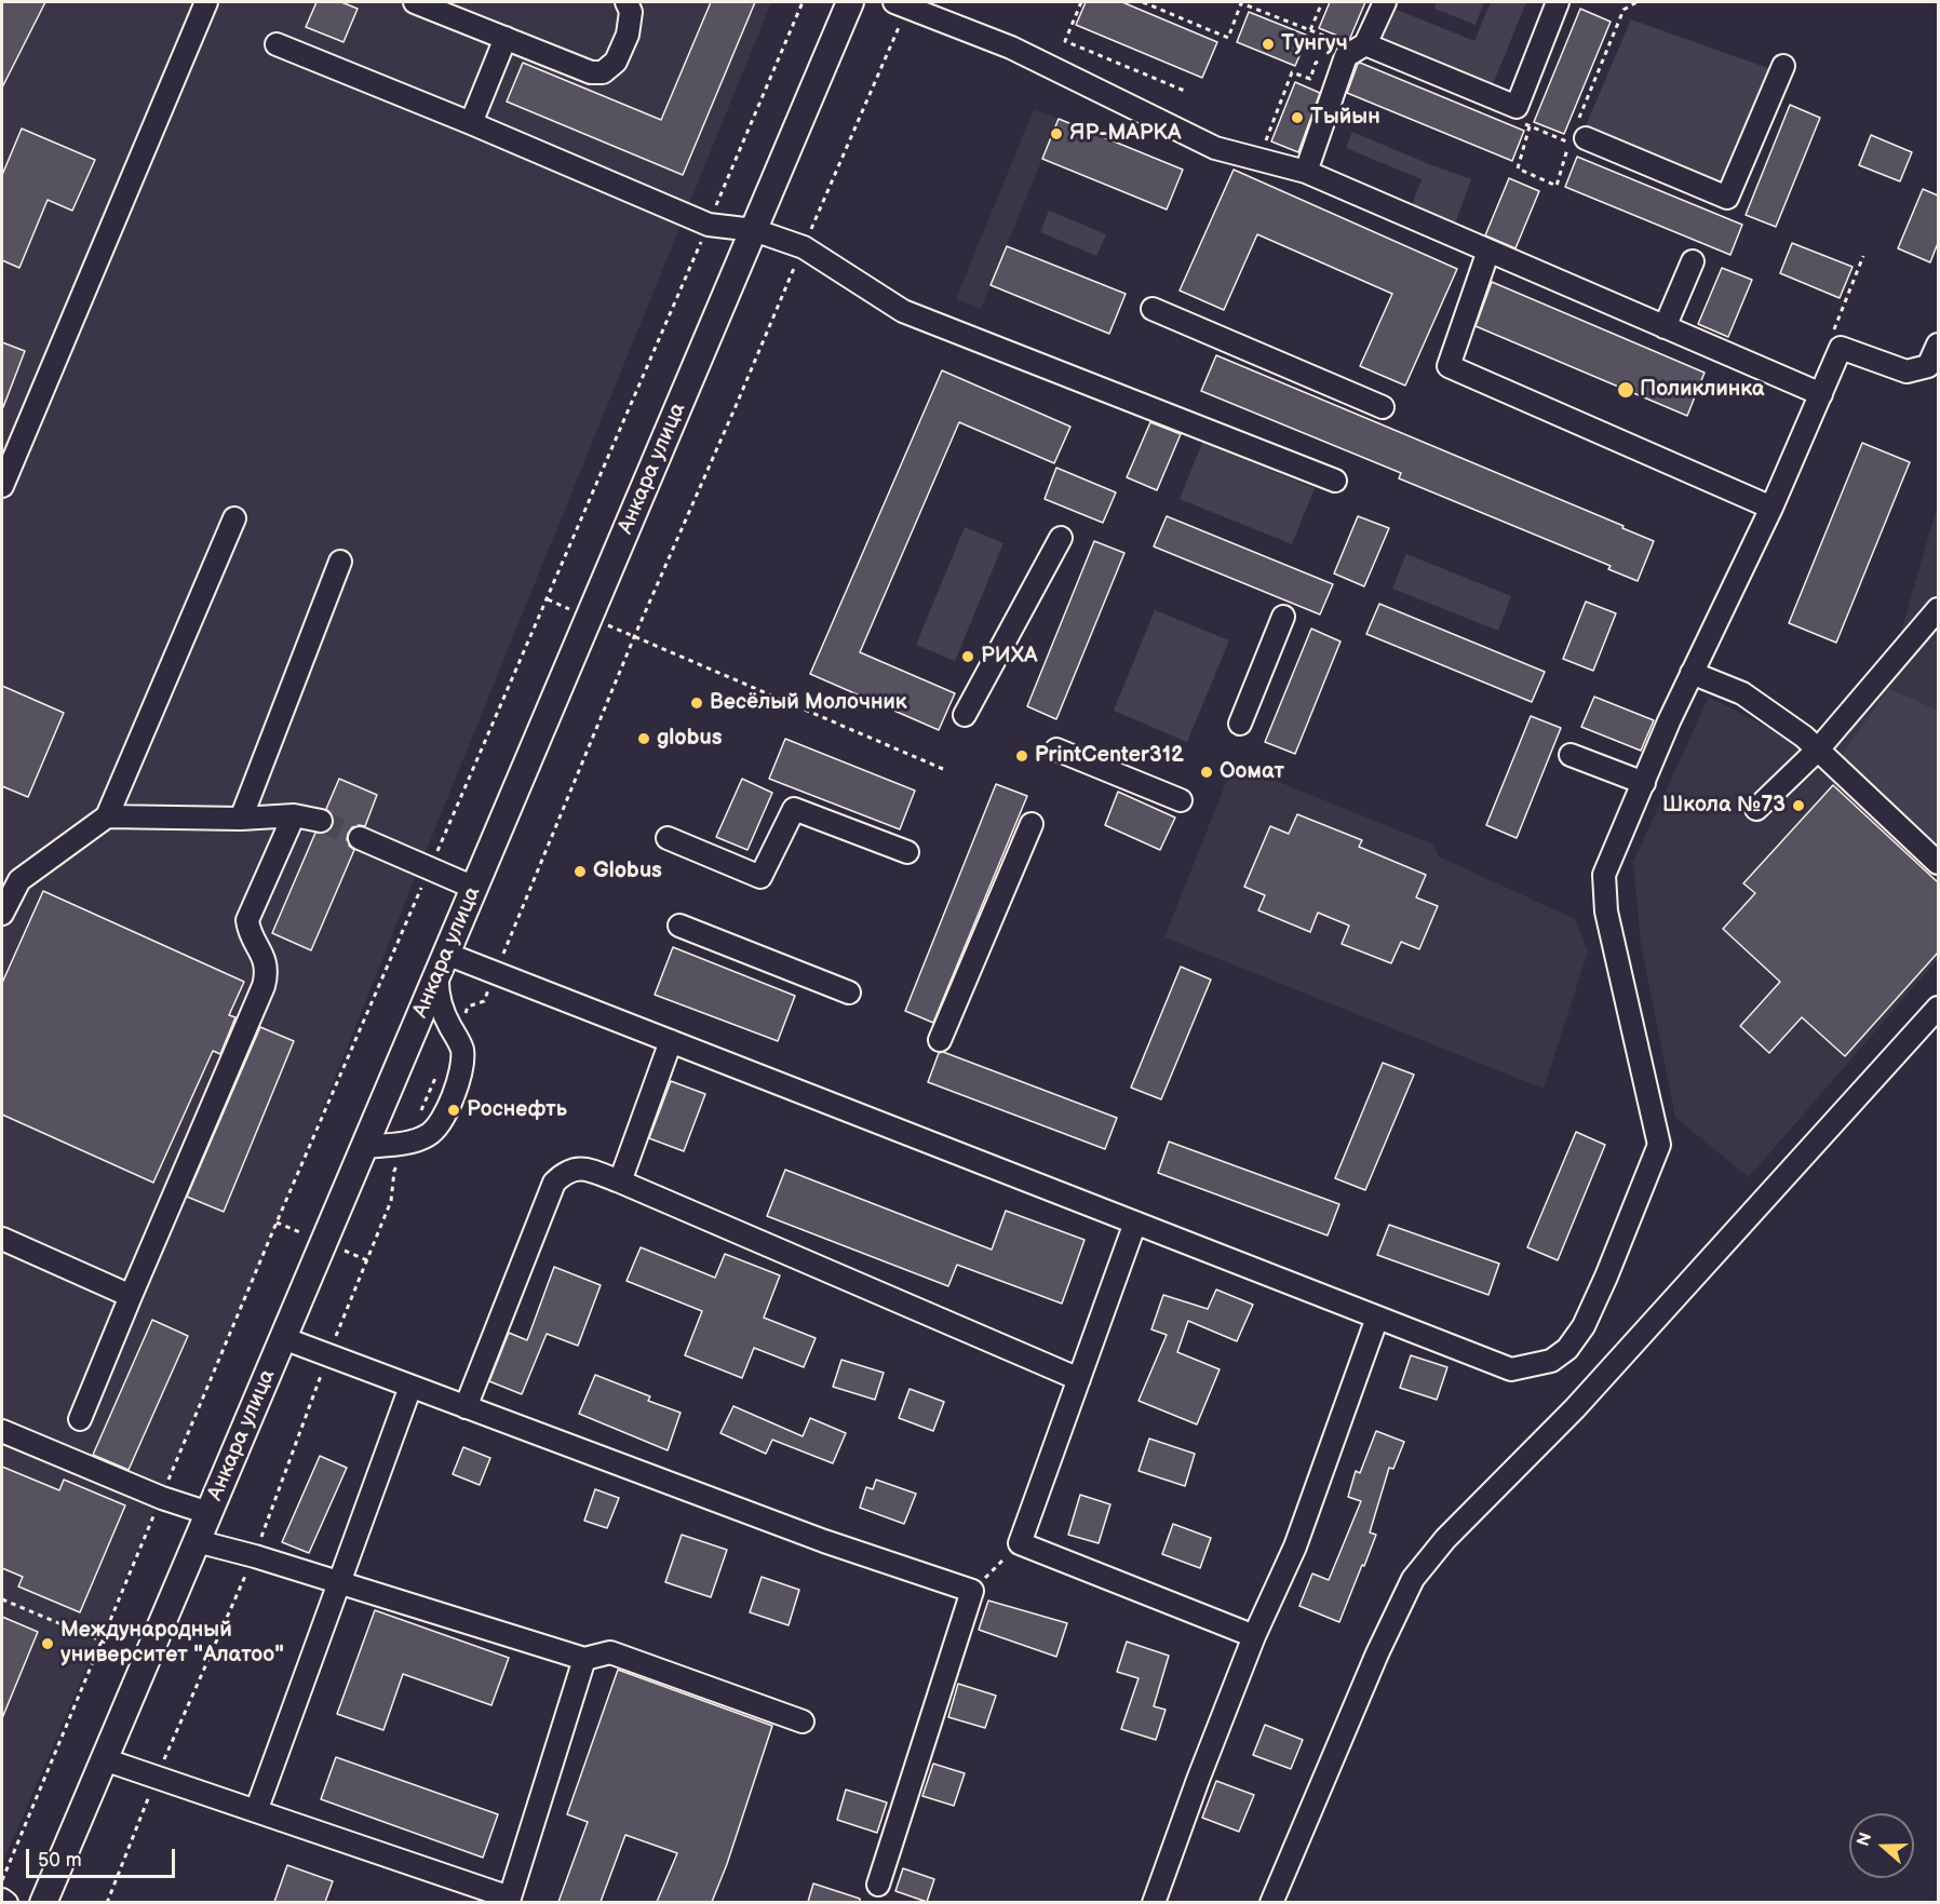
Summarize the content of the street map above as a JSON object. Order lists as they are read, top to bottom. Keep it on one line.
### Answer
{"streets":{"main road":["Анкара улица"]},"places":["Тунгуч","Тыйын","ЯР-МАРКА","Поликлинка","РИХА","Весёлый Молочник","globus","PrintCenter312","Оомат","Школа №73","Globus","Роснефть","Международный университет \"Алатоо\""],"scale_bar":"50 m","north":"left"}
